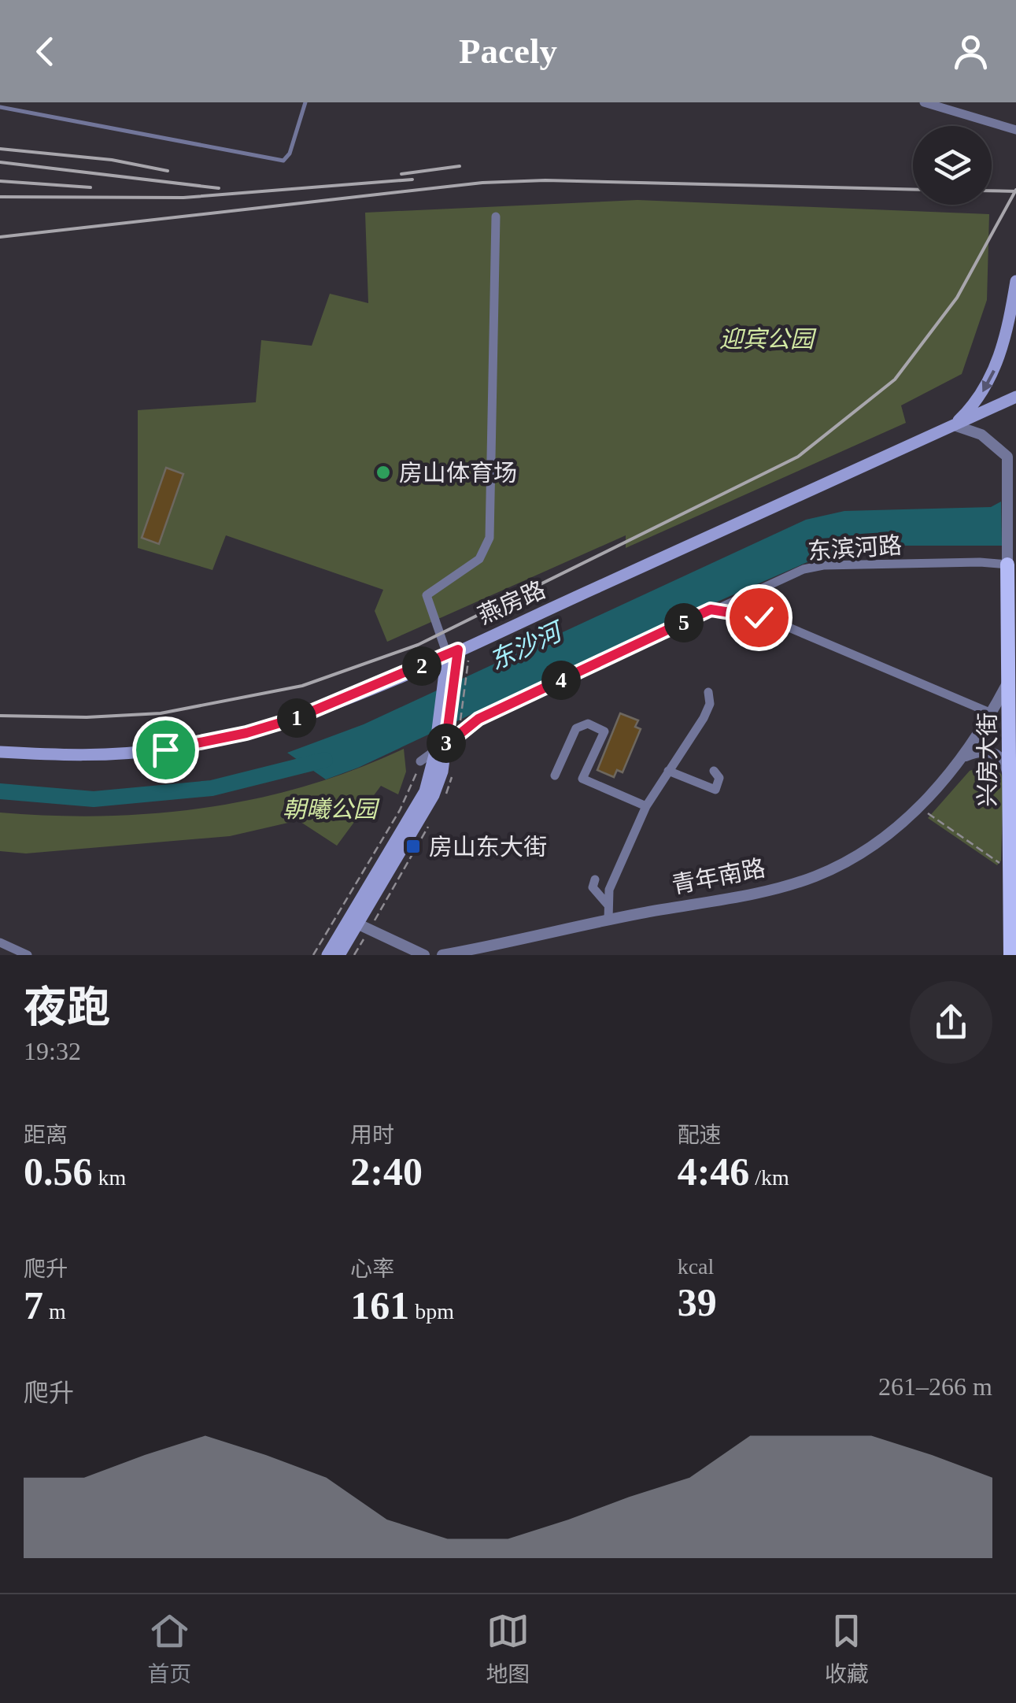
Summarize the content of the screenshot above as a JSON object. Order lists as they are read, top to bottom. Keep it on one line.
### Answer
{"streets":{"main road":["燕房路","兴房大街"],"street":["东滨河路","青年南路"]},"crossings":[["东滨河路","兴房大街"],["兴房大街","青年南路"]],"water":["东沙河"],"parks":["迎宾公园","朝曦公园"],"places":{"other":["房山体育场"],"transit":["房山东大街"]},"page":{"header":"Pacely","pins":["5","2","4","1","3"],"heading":["夜跑","19:32"],"stats":[["距离","0.56 km"],["用时","2:40"],["配速","4:46 /km"],["爬升","7 m"],["心率","161 bpm"],["kcal","39"]],"chart":["爬升","261–266 m"],"tabs":["首页","地图","收藏"]}}
